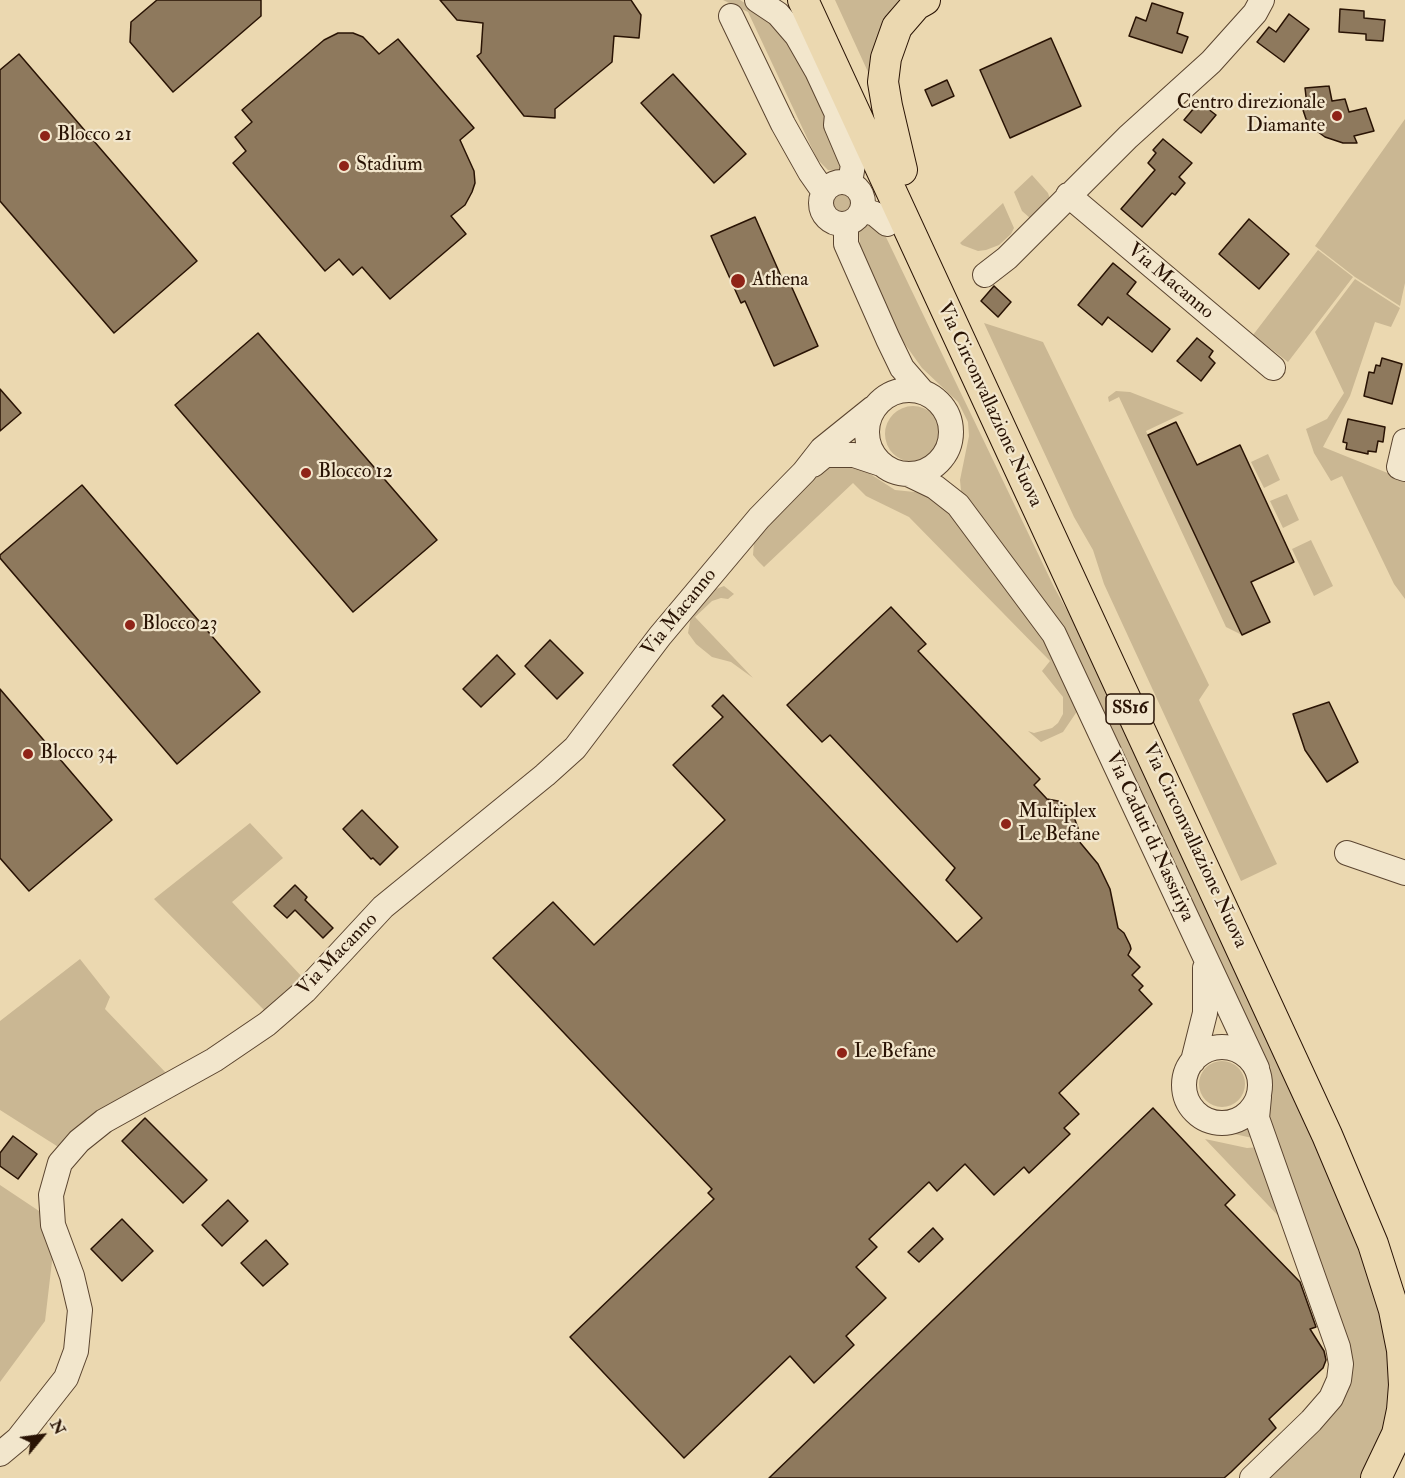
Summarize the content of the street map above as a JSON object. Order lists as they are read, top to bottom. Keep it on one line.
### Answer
{"streets":{"main road":["Via Circonvallazione Nuova","SS16"],"street":["Via Macanno","Via Caduti di Nassiriya"]},"crossings":[["Via Macanno","Via Caduti di Nassiriya"]],"places":["Centro direzionale Diamante","Blocco 21","Stadium","Athena","Blocco 12","Blocco 23","Blocco 34","Multiplex Le Befane","Le Befane"],"north":"top right"}
